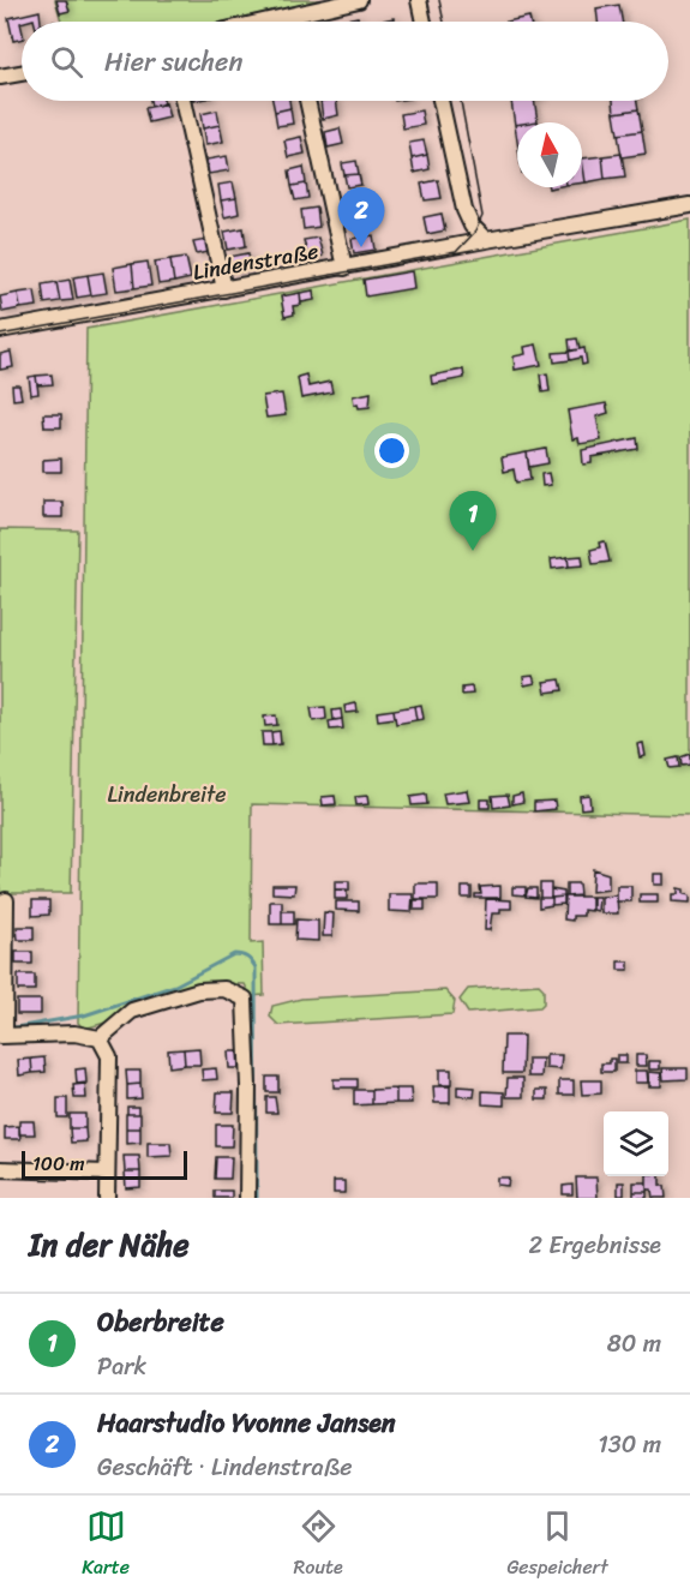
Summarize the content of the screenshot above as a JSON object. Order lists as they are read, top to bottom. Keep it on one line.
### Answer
{"streets":{"street":["Lindenstraße"]},"parks":["Lindenbreite"],"scale_bar":"100 m","north":"top","page":{"search":"Hier suchen","pins":["2","1"],"scale":"100 m","heading":["In der Nähe","2 Ergebnisse"],"list":[{"mark":"1","name":"Oberbreite","note":"Park","value":"80 m"},{"mark":"2","name":"Haarstudio Yvonne Jansen","note":"Geschäft · Lindenstraße","value":"130 m"}],"nav":["Karte","Route","Gespeichert"]}}
